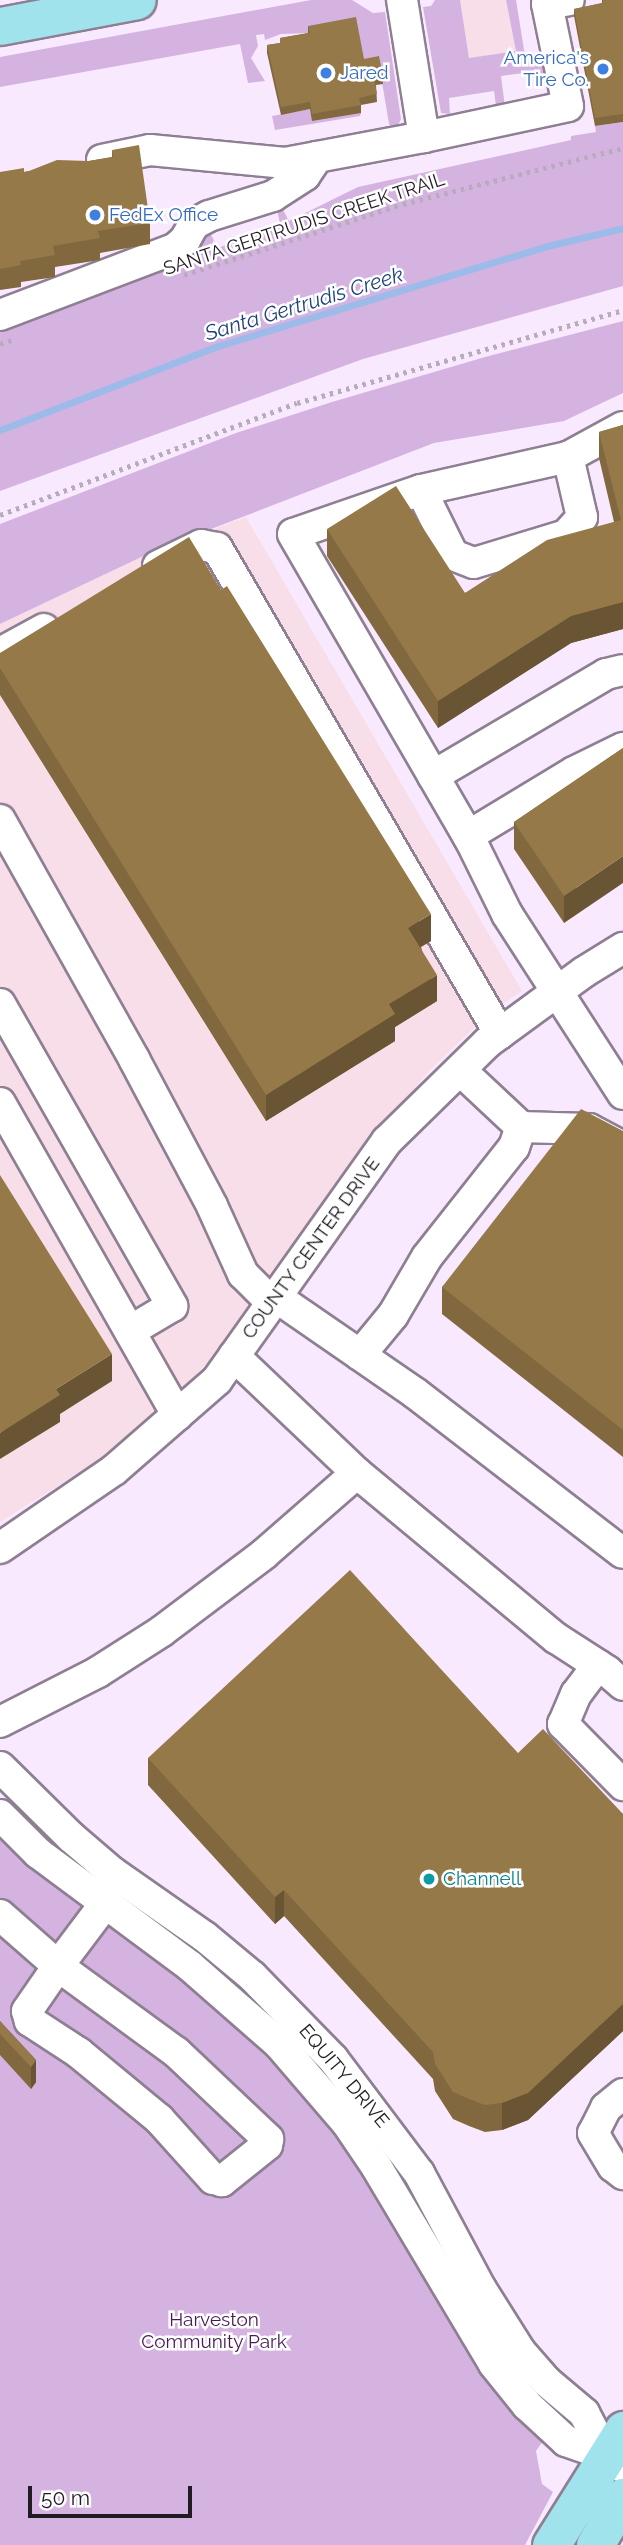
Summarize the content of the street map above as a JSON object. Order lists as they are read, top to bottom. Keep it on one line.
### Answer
{"streets":{"street":["COUNTY CENTER DRIVE","EQUITY DRIVE"],"path":["SANTA GERTRUDIS CREEK TRAIL"]},"water":["Santa Gertrudis Creek"],"parks":["Harveston Community Park"],"places":["America's Tire Co.","Jared","FedEx Office","Channell"],"scale_bar":"50 m"}
